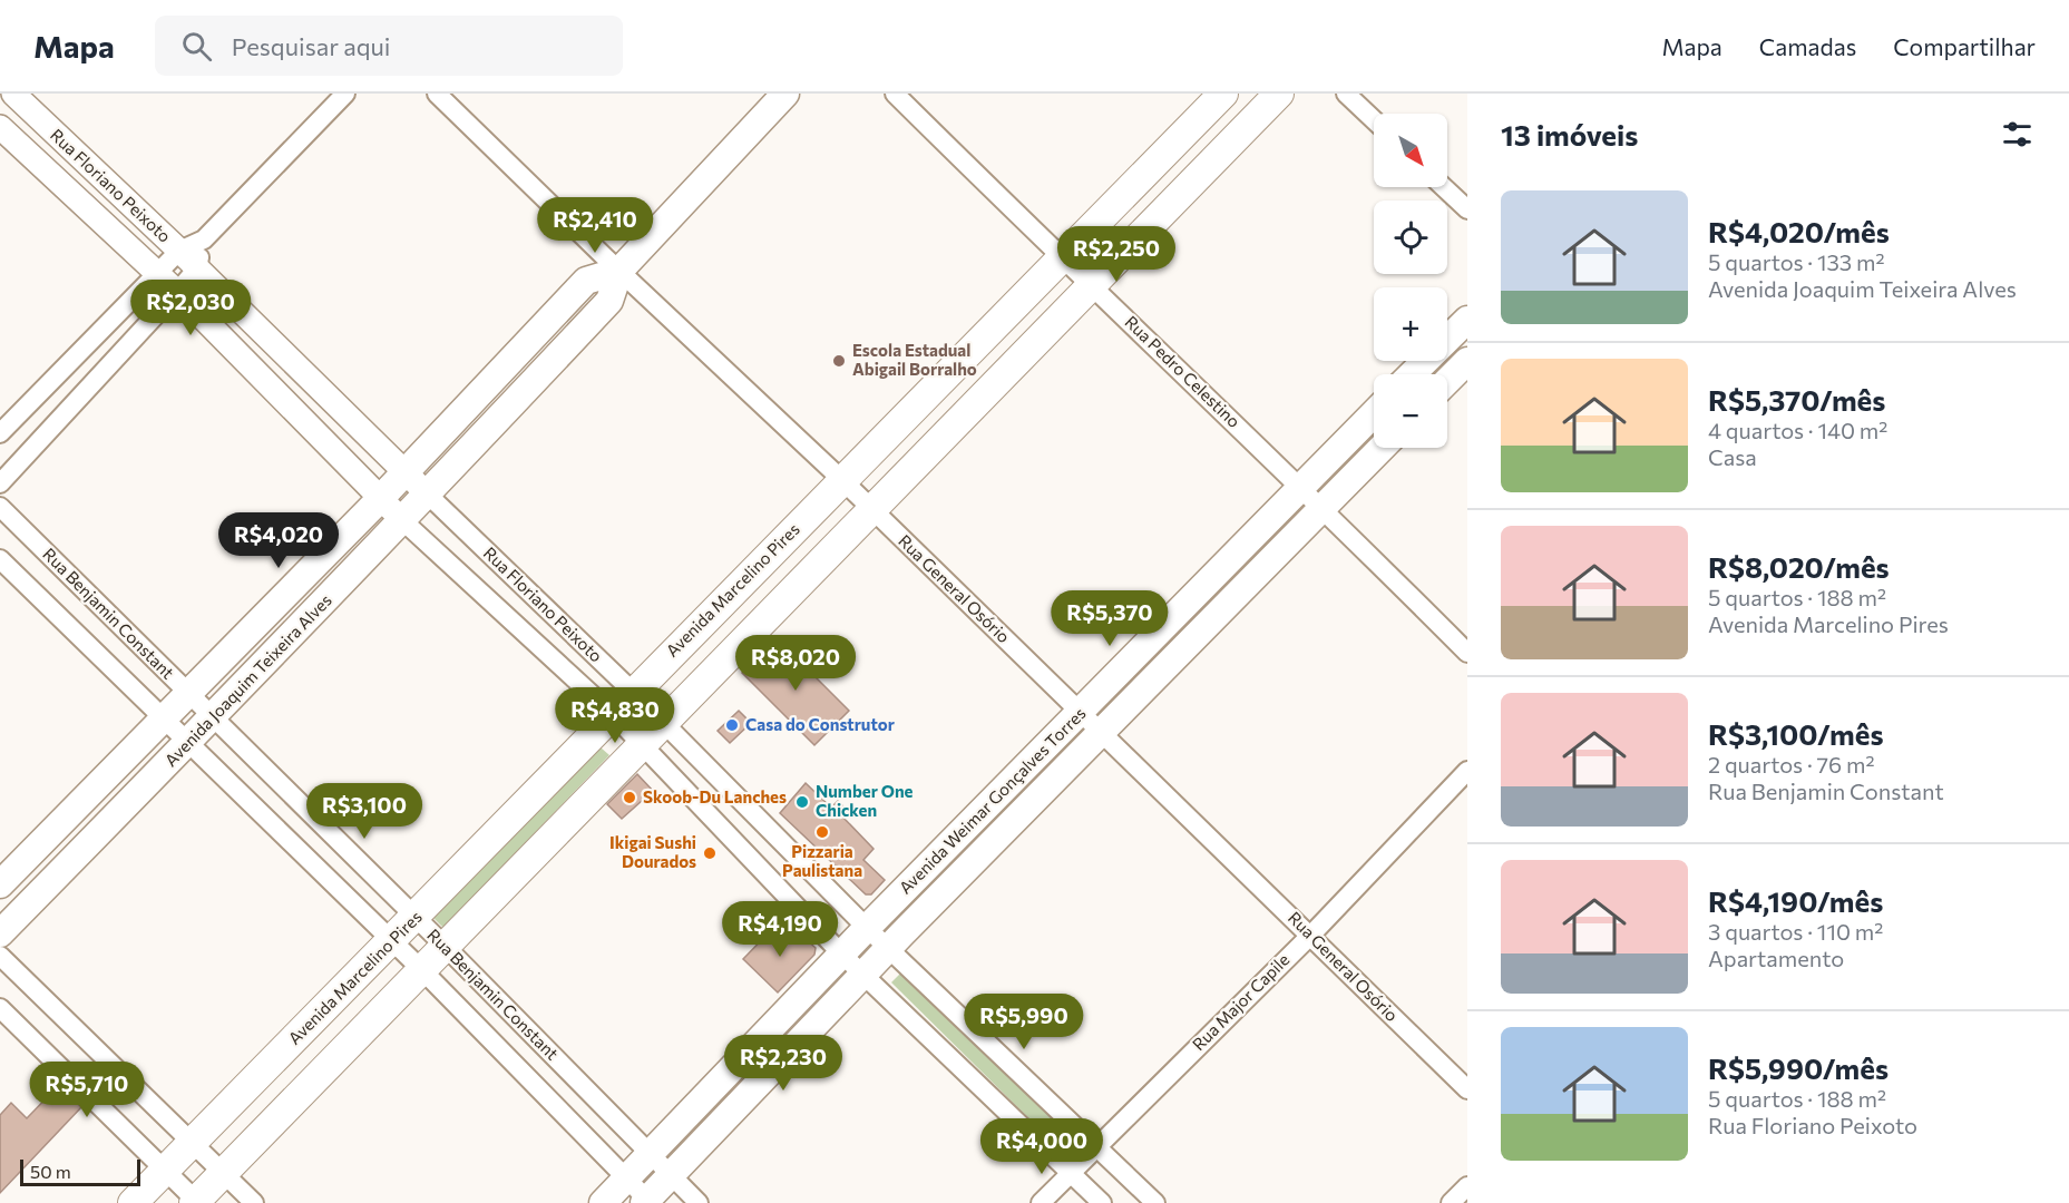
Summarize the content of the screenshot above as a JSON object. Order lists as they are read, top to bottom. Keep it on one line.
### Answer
{"streets":{"main road":["Avenida Marcelino Pires","Avenida Joaquim Teixeira Alves","Avenida Weimar Gonçalves Torres"],"street":["Rua Floriano Peixoto","Rua Pedro Celestino","Rua General Osório","Rua Benjamin Constant","Rua Major Capile"]},"crossings":[["Rua Floriano Peixoto","Avenida Marcelino Pires"],["Rua Floriano Peixoto","Avenida Joaquim Teixeira Alves"],["Rua Floriano Peixoto","Avenida Weimar Gonçalves Torres"],["Rua Floriano Peixoto","Rua Major Capile"],["Rua Pedro Celestino","Avenida Marcelino Pires"],["Rua Pedro Celestino","Avenida Weimar Gonçalves Torres"],["Rua General Osório","Avenida Marcelino Pires"],["Rua General Osório","Avenida Joaquim Teixeira Alves"],["Rua General Osório","Avenida Weimar Gonçalves Torres"],["Rua General Osório","Rua Major Capile"],["Avenida Marcelino Pires","Rua Benjamin Constant"],["Rua Benjamin Constant","Avenida Joaquim Teixeira Alves"],["Rua Benjamin Constant","Avenida Weimar Gonçalves Torres"]],"places":["Escola Estadual Abigail Borralho","Casa do Construtor","Skoob-Du Lanches","Number One Chicken","Pizzaria Paulistana","Ikigai Sushi Dourados"],"scale_bar":"50 m","north":"bottom right","page":{"header":"Mapa","search":"Pesquisar aqui","nav":["Mapa","Camadas","Compartilhar"],"heading":"13 imóveis","map_buttons":["+","−"],"list":[{"name":"R$4,020/mês","note":"5 quartos · 133 m² · Avenida Joaquim Teixeira Alves"},{"name":"R$5,370/mês","note":"4 quartos · 140 m² · Casa"},{"name":"R$8,020/mês","note":"5 quartos · 188 m² · Avenida Marcelino Pires"},{"name":"R$3,100/mês","note":"2 quartos · 76 m² · Rua Benjamin Constant"},{"name":"R$4,190/mês","note":"3 quartos · 110 m² · Apartamento"},{"name":"R$5,990/mês","note":"5 quartos · 188 m² · Rua Floriano Peixoto"}],"price":["R$2,410","R$2,250","R$2,030","R$4,020","R$5,370","R$8,020","R$4,830","R$3,100","R$4,190","R$5,990","R$2,230","R$5,710","R$4,000"],"scale":"50 m"}}
